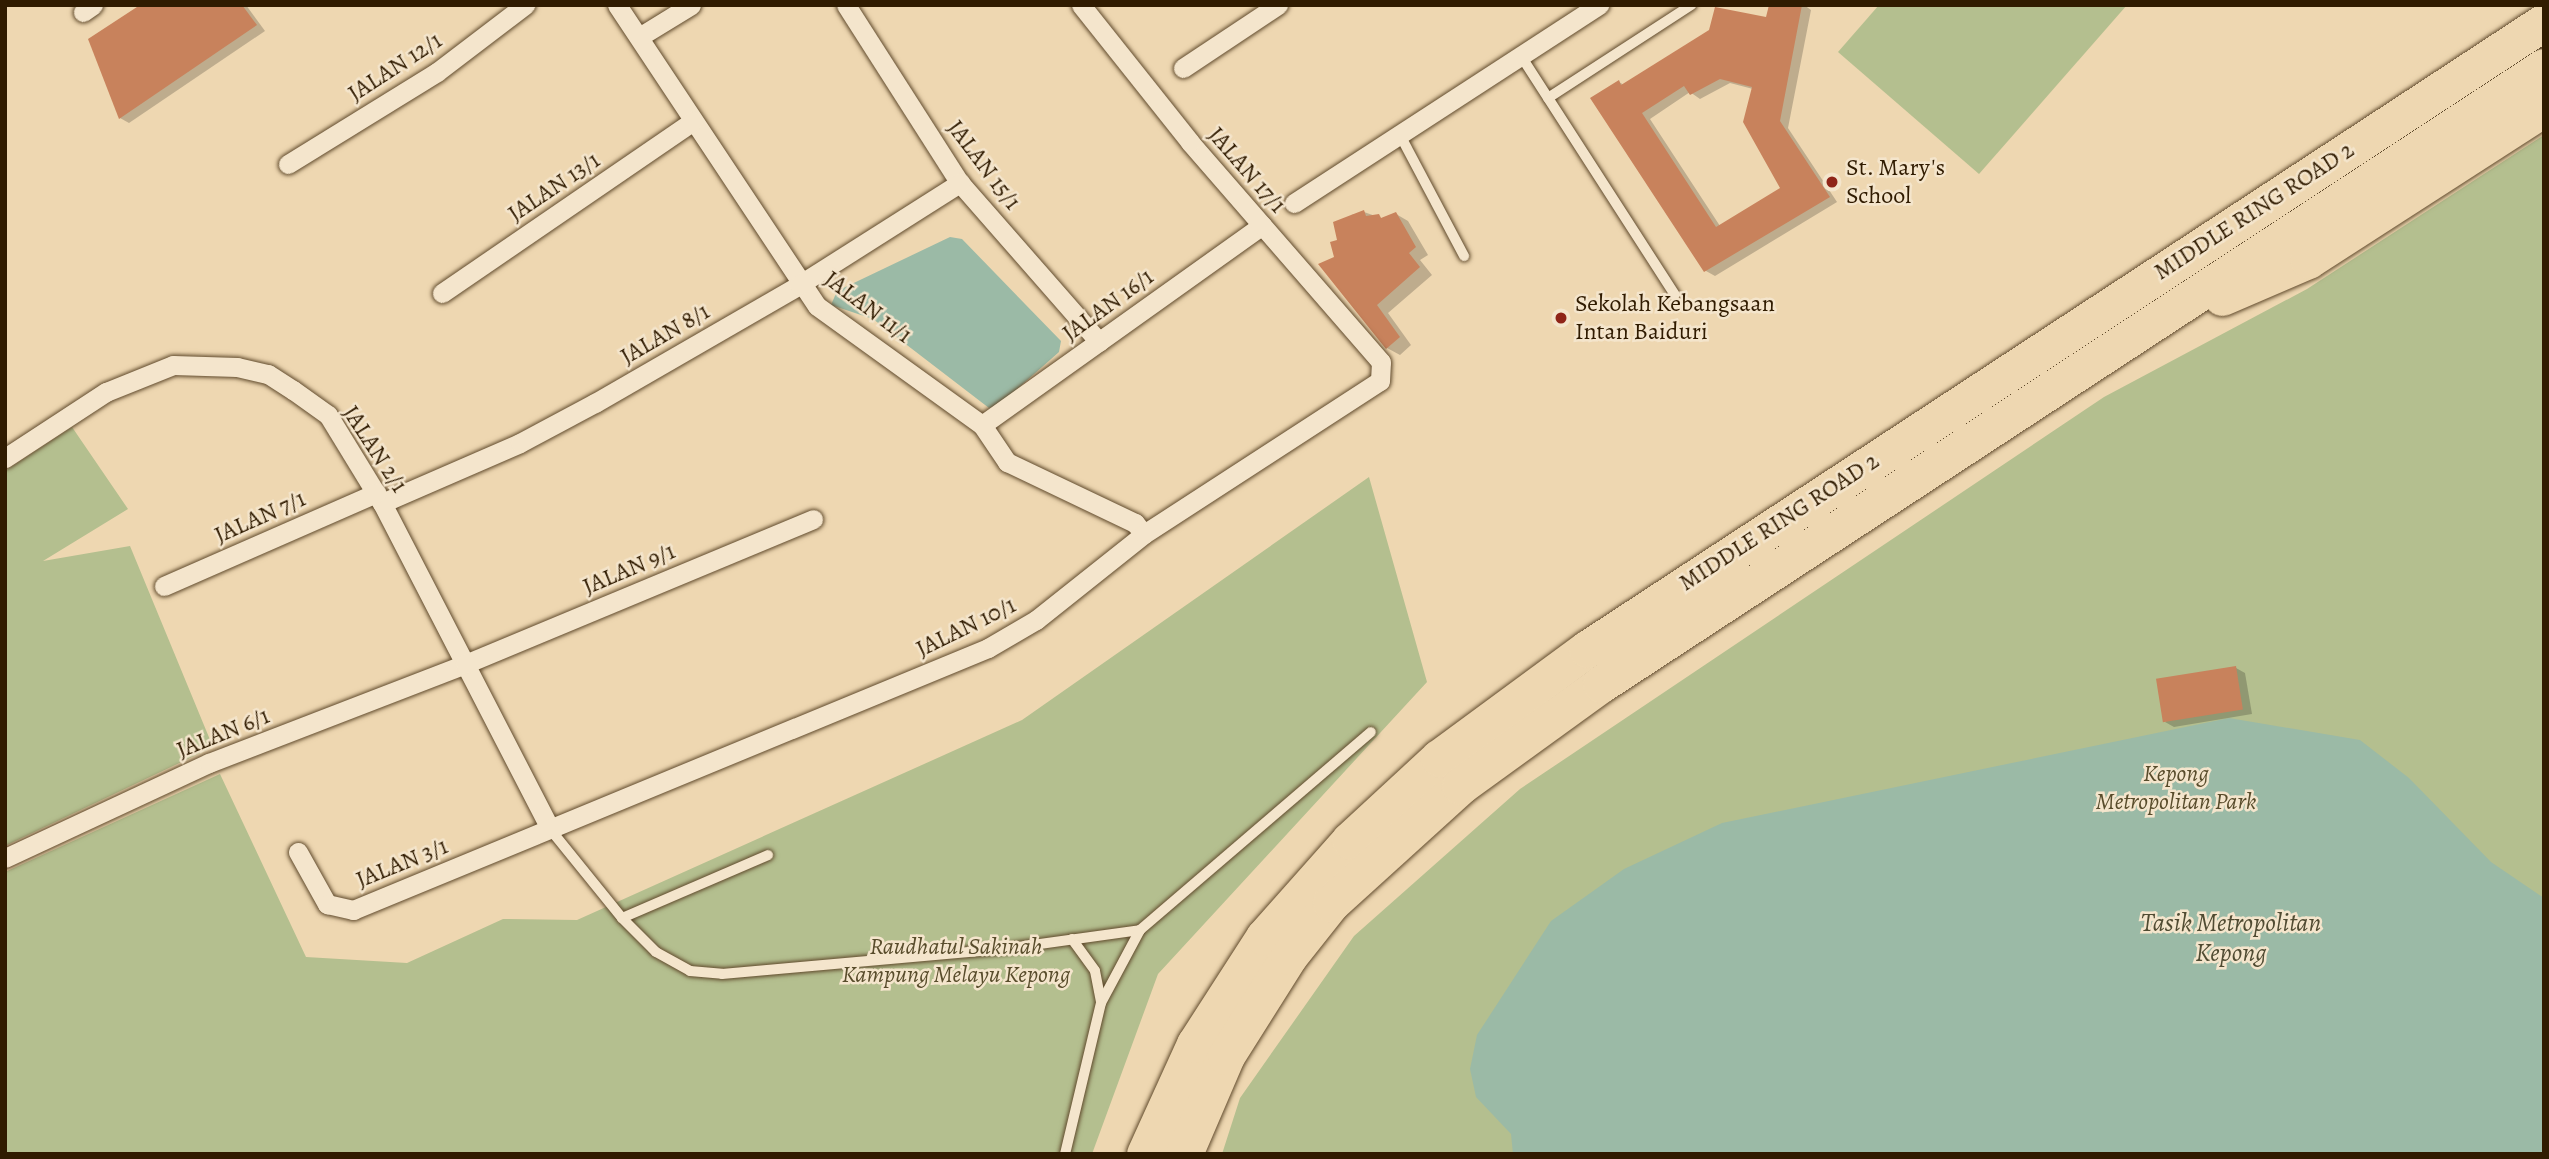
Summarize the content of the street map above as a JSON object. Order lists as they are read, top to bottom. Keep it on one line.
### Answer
{"streets":{"highway":["MIDDLE RING ROAD 2"],"street":["JALAN 12/1","JALAN 15/1","JALAN 17/1","JALAN 13/1","JALAN 16/1","JALAN 11/1","JALAN 8/1","JALAN 2/1","JALAN 7/1","JALAN 9/1","JALAN 10/1","JALAN 6/1","JALAN 3/1"]},"crossings":[["JALAN 15/1","JALAN 16/1"],["JALAN 15/1","JALAN 8/1"],["JALAN 17/1","JALAN 16/1"],["JALAN 17/1","JALAN 10/1"],["JALAN 13/1","JALAN 11/1"],["JALAN 16/1","JALAN 11/1"],["JALAN 11/1","JALAN 8/1"],["JALAN 11/1","JALAN 10/1"],["JALAN 8/1","JALAN 2/1"],["JALAN 8/1","JALAN 7/1"],["JALAN 2/1","JALAN 7/1"],["JALAN 2/1","JALAN 9/1"],["JALAN 2/1","JALAN 10/1"],["JALAN 2/1","JALAN 6/1"],["JALAN 2/1","JALAN 3/1"],["JALAN 9/1","JALAN 6/1"],["JALAN 10/1","JALAN 3/1"]],"water":["Tasik Metropolitan Kepong"],"parks":["Kepong Metropolitan Park","Raudhatul Sakinah Kampung Melayu Kepong"],"places":["St. Mary's School","Sekolah Kebangsaan Intan Baiduri"]}
